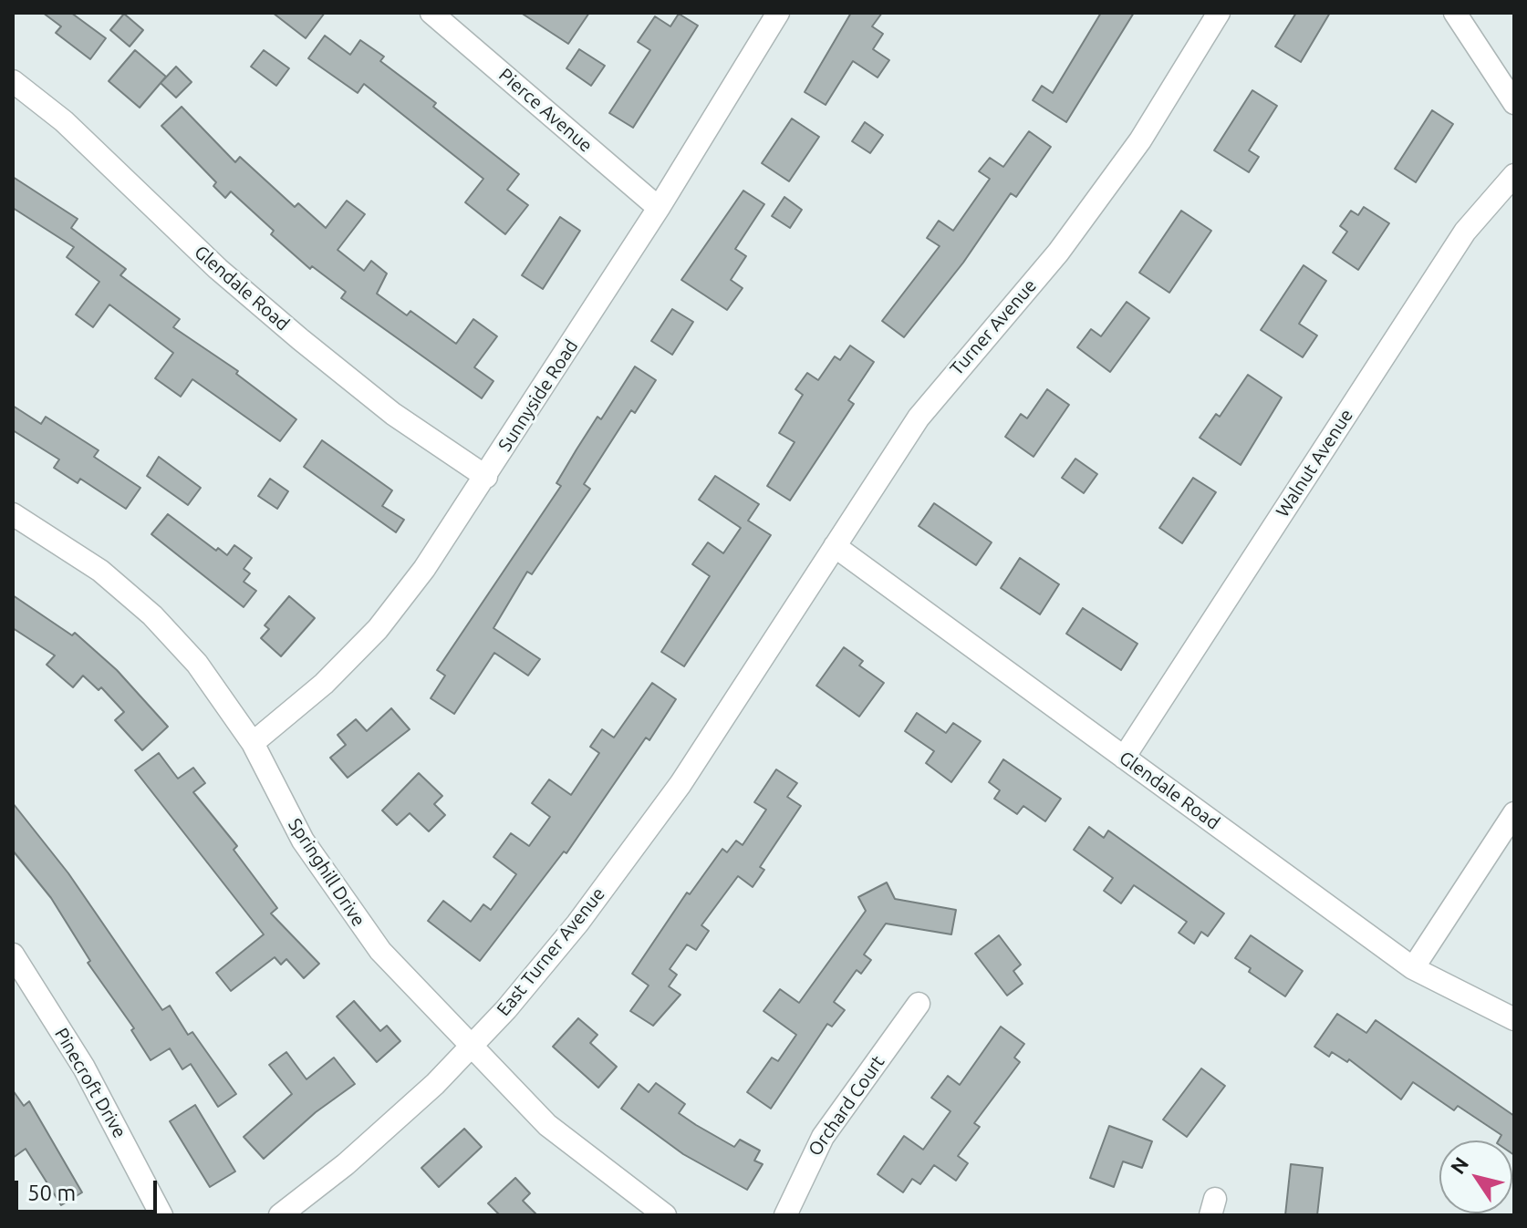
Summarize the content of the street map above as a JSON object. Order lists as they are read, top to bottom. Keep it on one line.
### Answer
{"streets":{"street":["Pierce Avenue","Glendale Road","Turner Avenue","Sunnyside Road","Walnut Avenue","Springhill Drive","East Turner Avenue","Pinecroft Drive","Orchard Court"]},"crossings":[["Pierce Avenue","Sunnyside Road"],["Glendale Road","Turner Avenue"],["Glendale Road","Sunnyside Road"],["Glendale Road","Walnut Avenue"],["Turner Avenue","East Turner Avenue"],["Sunnyside Road","Springhill Drive"],["Springhill Drive","East Turner Avenue"]],"scale_bar":"50 m","north":"top left"}
